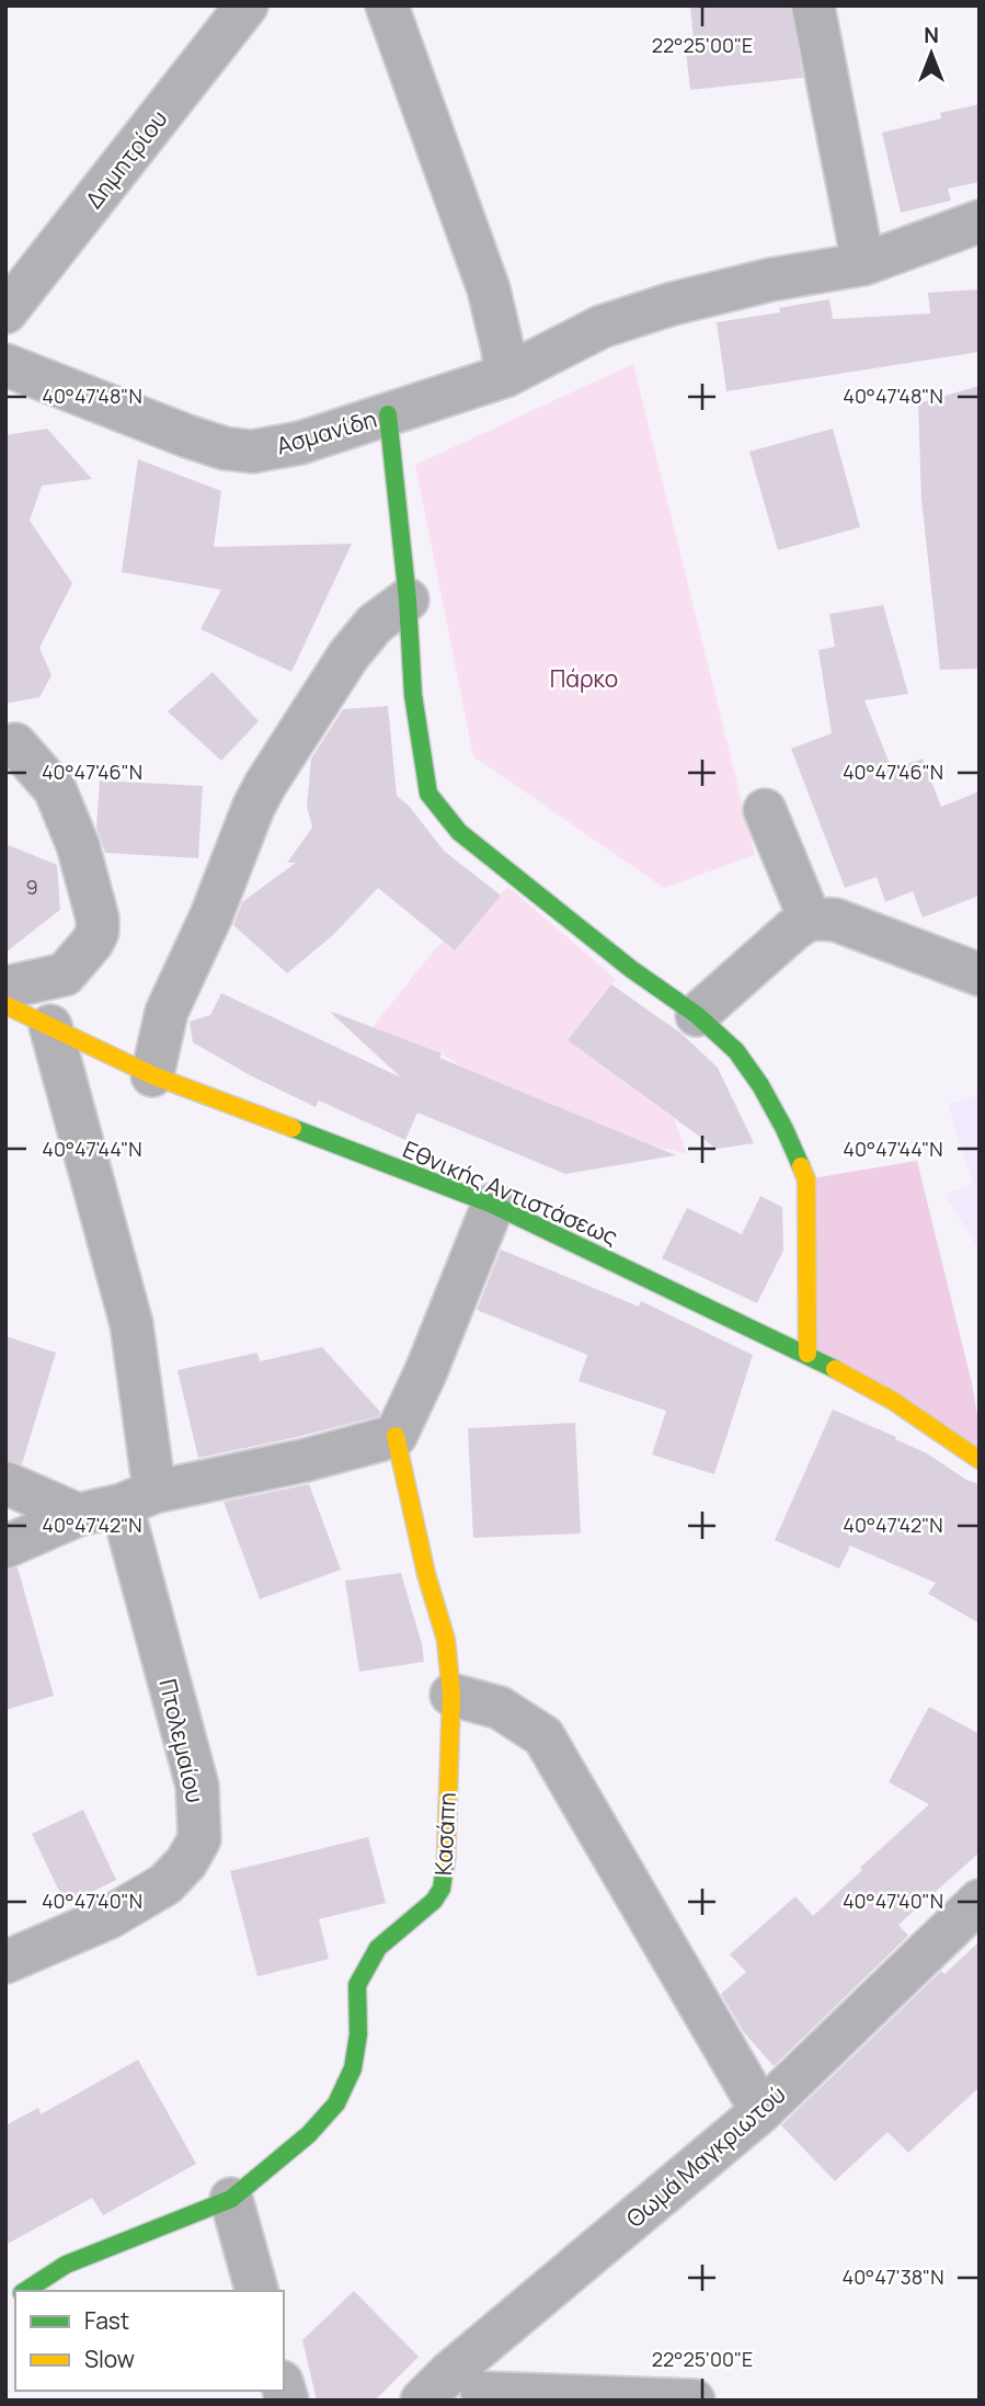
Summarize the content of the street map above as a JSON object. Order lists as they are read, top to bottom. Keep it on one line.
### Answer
{"streets":{"street":["Δημητρίου","Ασμανίδη","Εθνικής Αντιστάσεως","Πτολεμαίου","Κασάπη","Θωμά Μαγκριωτού"]},"crossings":[["Εθνικής Αντιστάσεως","Πτολεμαίου"]],"parks":["Πάρκο"],"house_numbers":["9"],"legend":["Fast","Slow"],"north":"top","coordinates":["22°25'00\"E","40°47'48\"N","40°47'46\"N","40°47'44\"N","40°47'42\"N","40°47'40\"N","40°47'38\"N"]}
